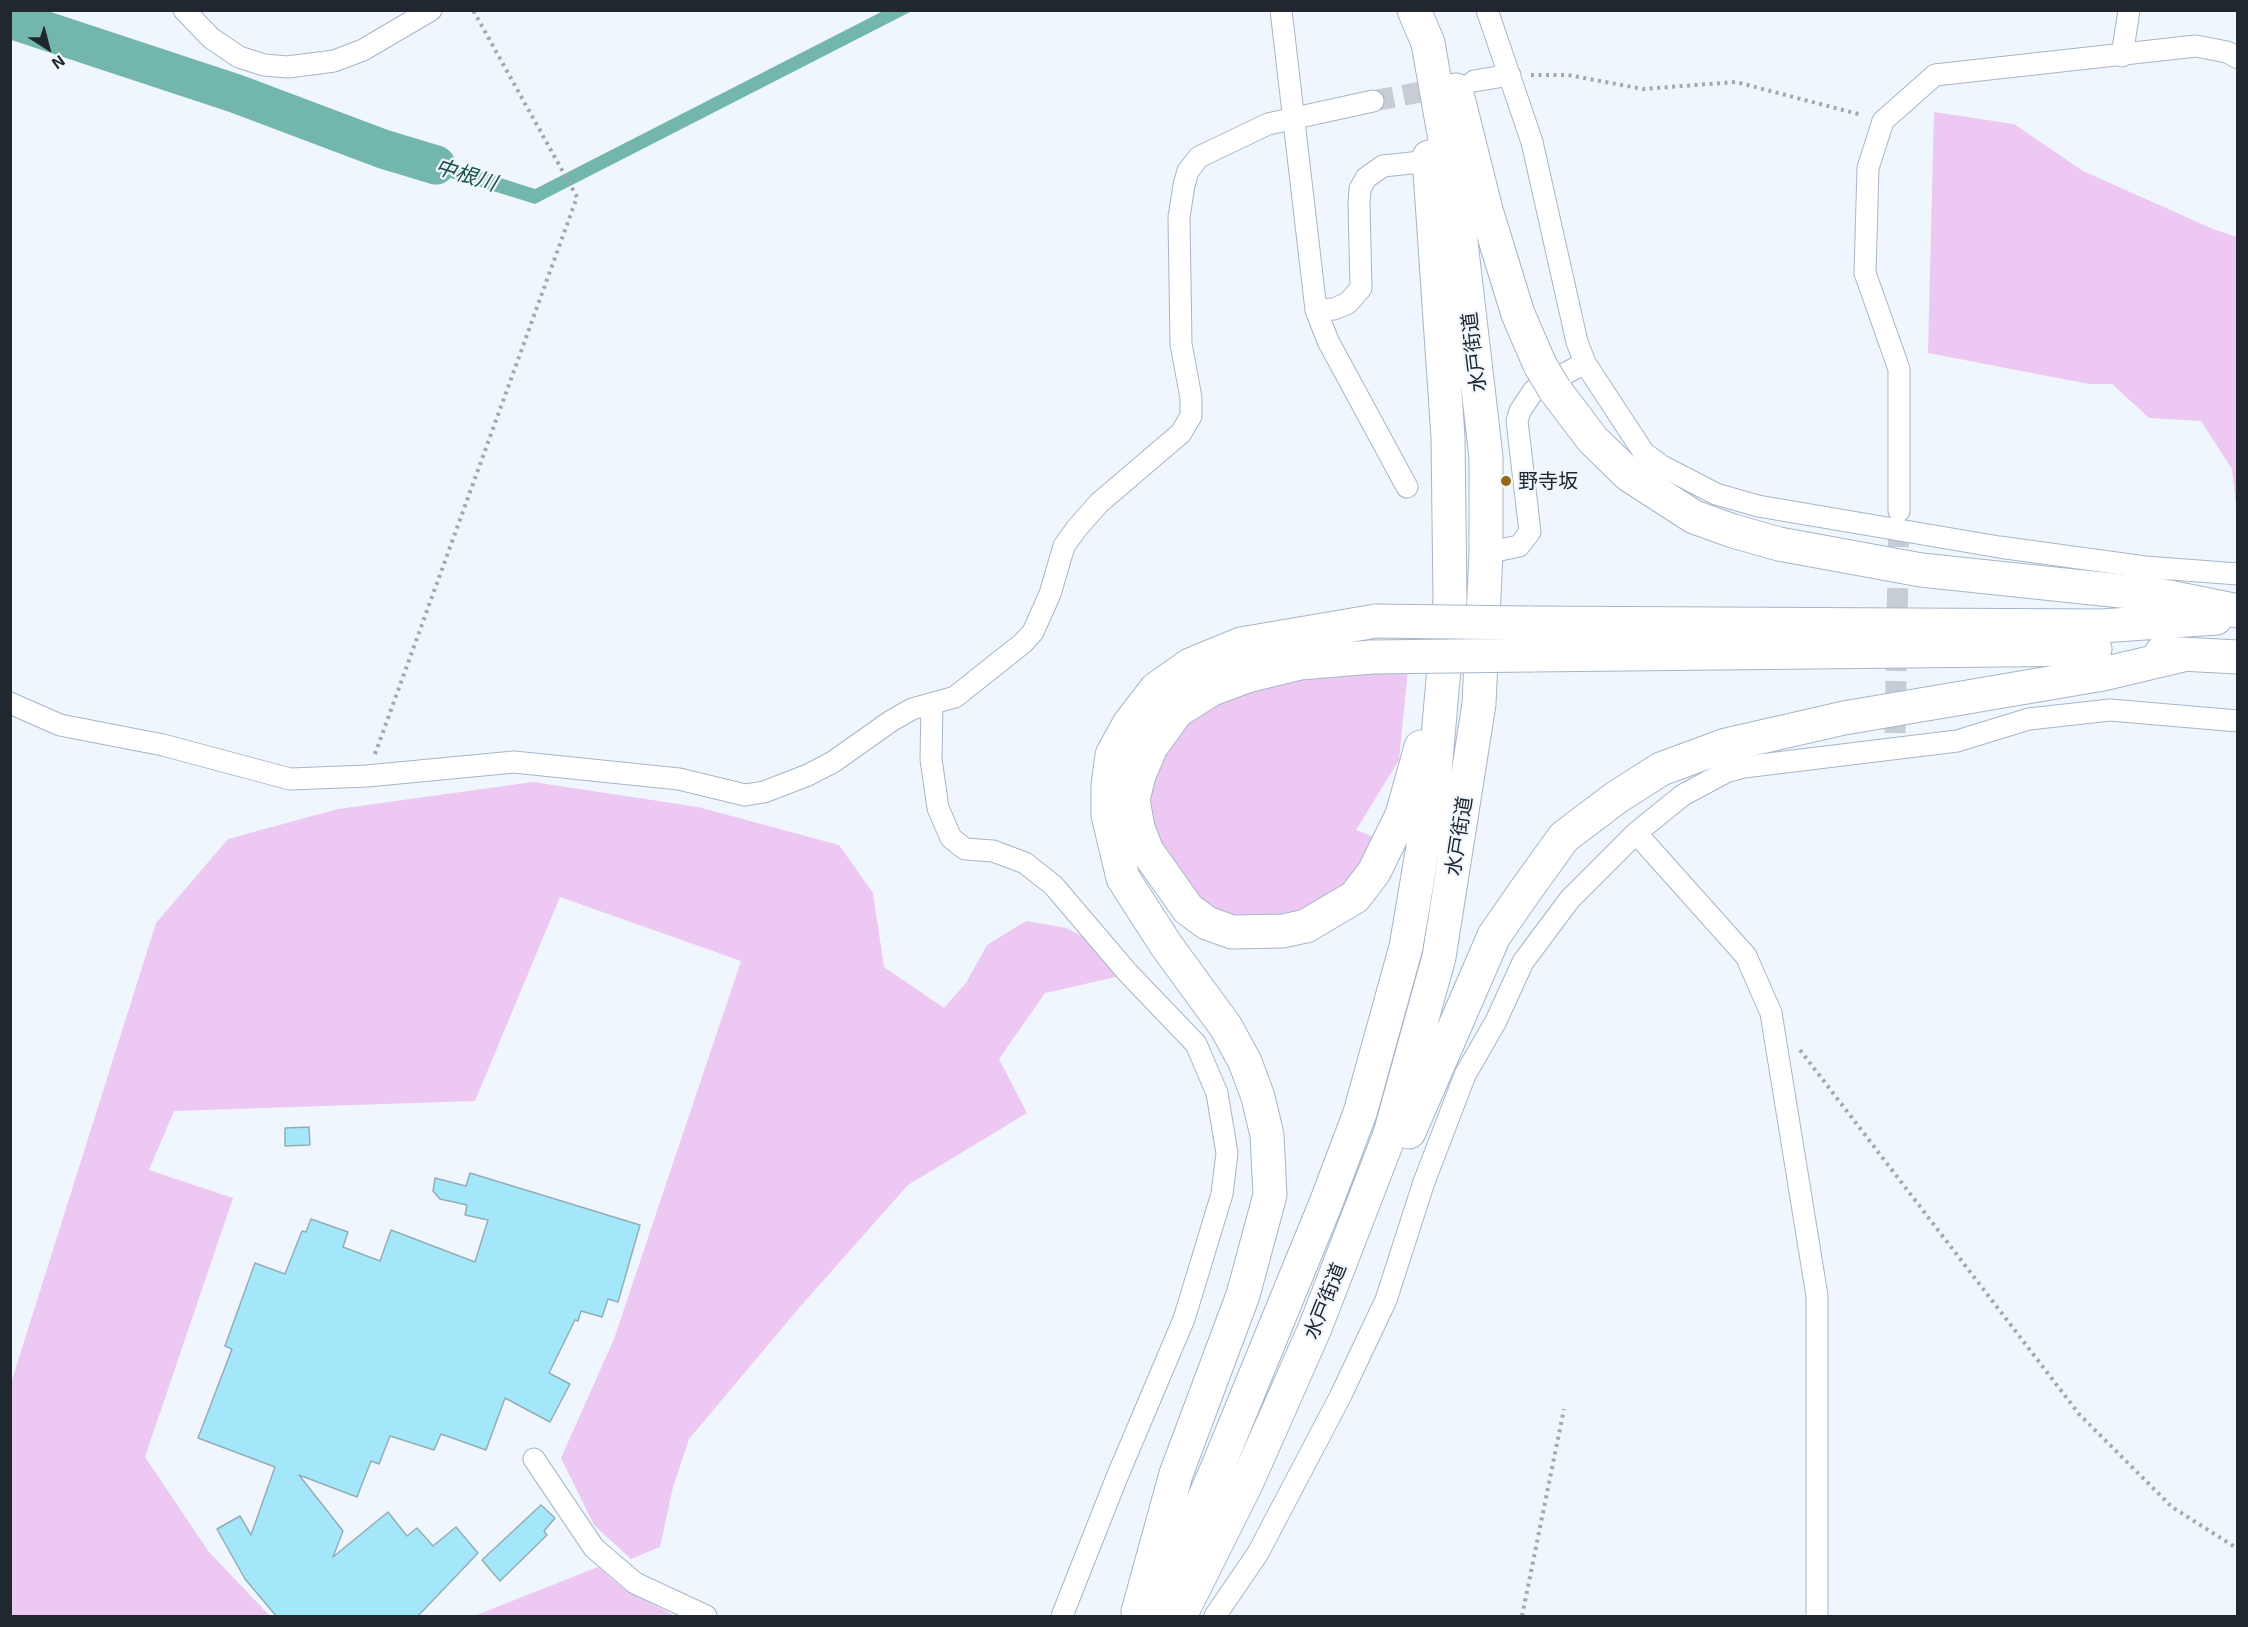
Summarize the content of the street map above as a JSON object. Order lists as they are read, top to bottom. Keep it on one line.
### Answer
{"streets":{"highway":["水戸街道"]},"water":["中根川"],"places":["野寺坂"],"north":"bottom right"}
